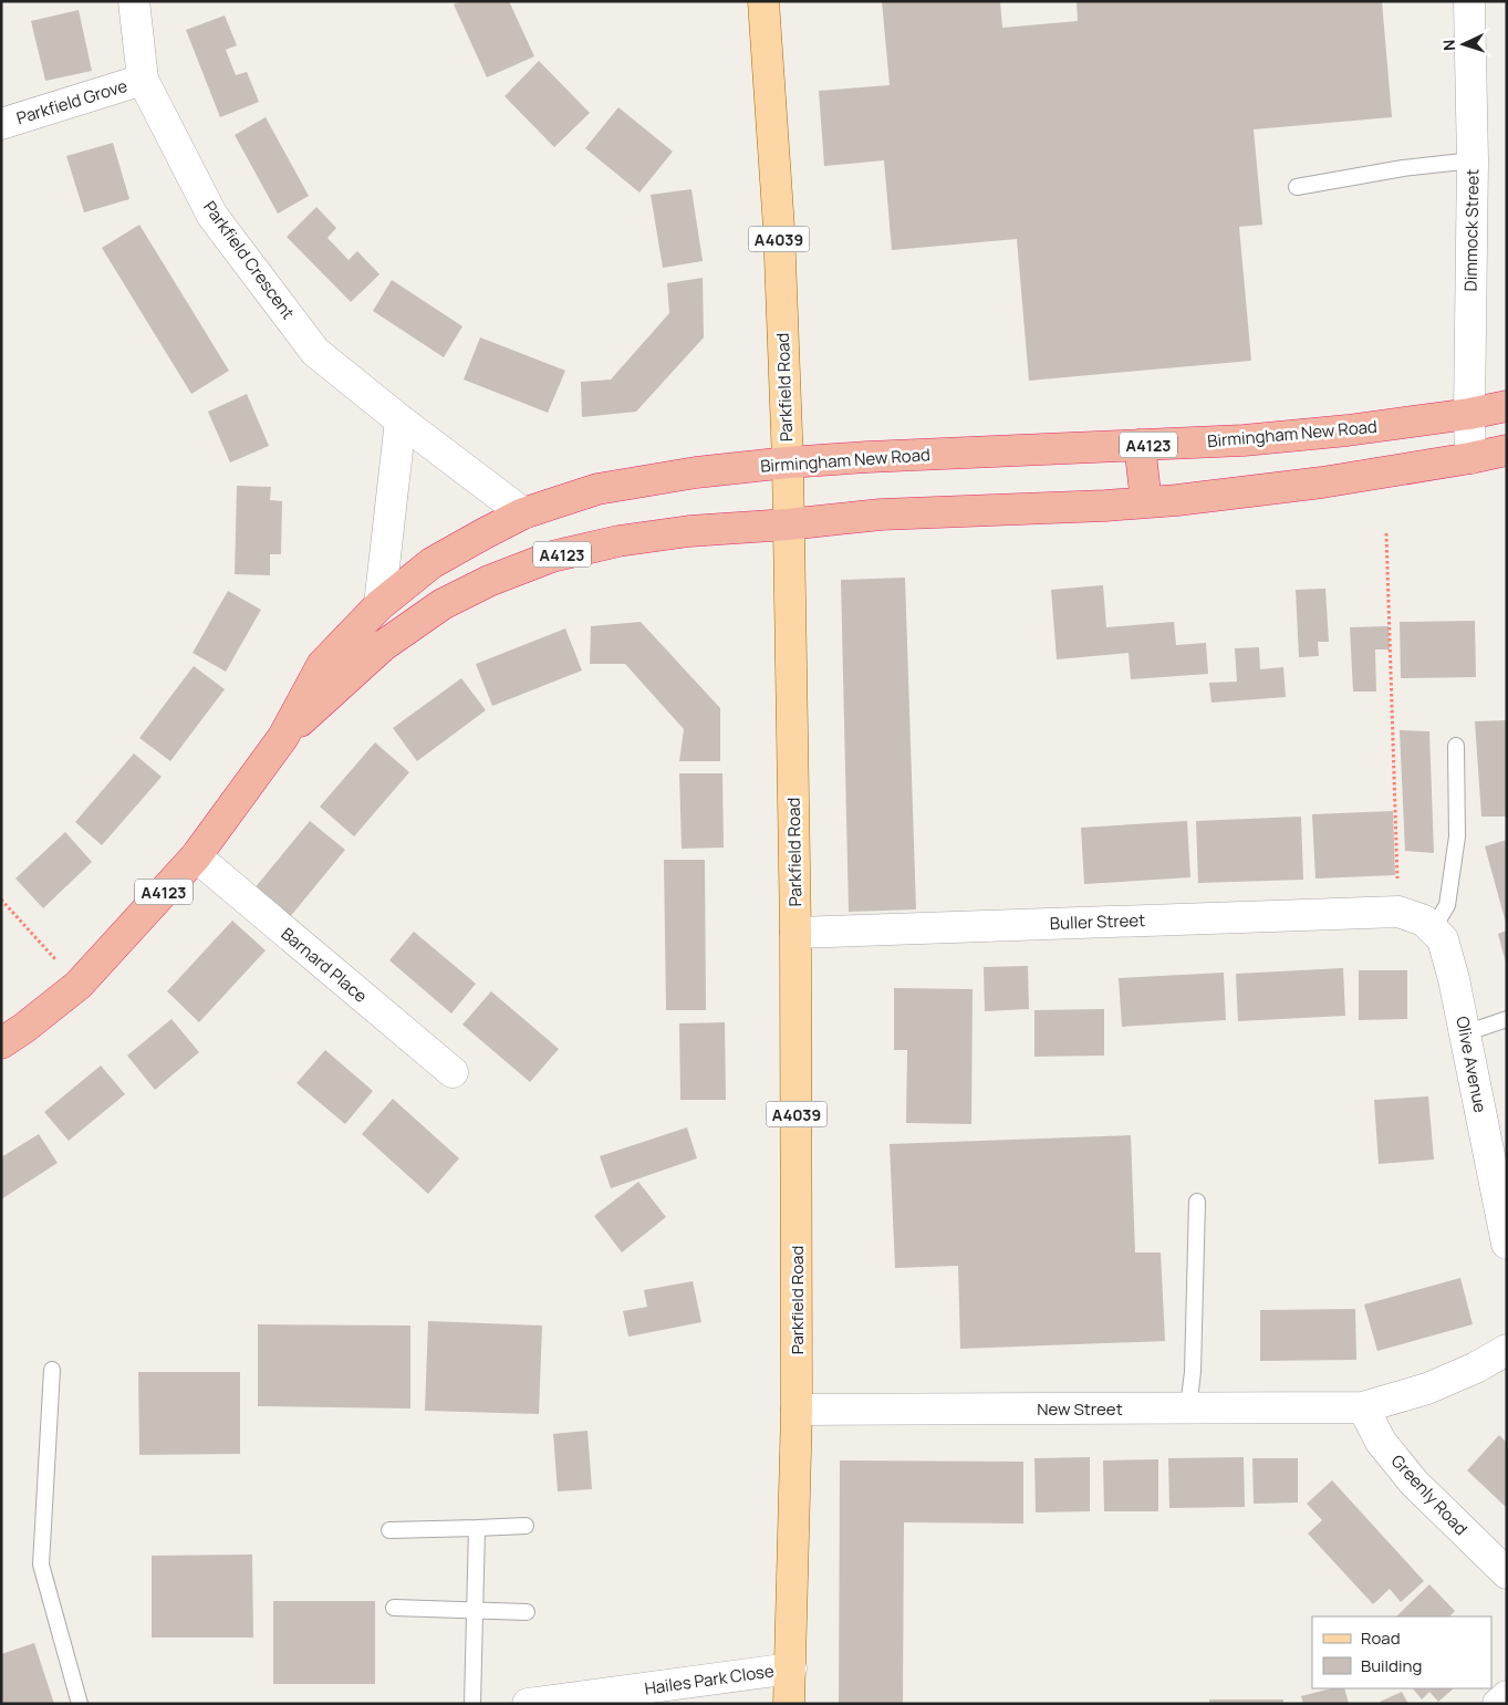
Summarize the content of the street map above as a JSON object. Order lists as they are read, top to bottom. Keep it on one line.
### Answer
{"streets":{"highway":["Birmingham New Road","A4123"],"main road":["A4039","Parkfield Road"],"street":["Parkfield Grove","Dimmock Street","Parkfield Crescent","Buller Street","Barnard Place","Olive Avenue","New Street","Greenly Road","Hailes Park Close"]},"crossings":[["Parkfield Grove","Parkfield Crescent"],["Dimmock Street","Birmingham New Road"],["Parkfield Crescent","Birmingham New Road"],["Parkfield Road","Birmingham New Road"],["Parkfield Road","Buller Street"],["Parkfield Road","New Street"],["Parkfield Road","Hailes Park Close"],["Birmingham New Road","Barnard Place"],["Buller Street","Olive Avenue"],["New Street","Greenly Road"]],"legend":["Road","Building"],"north":"left"}
